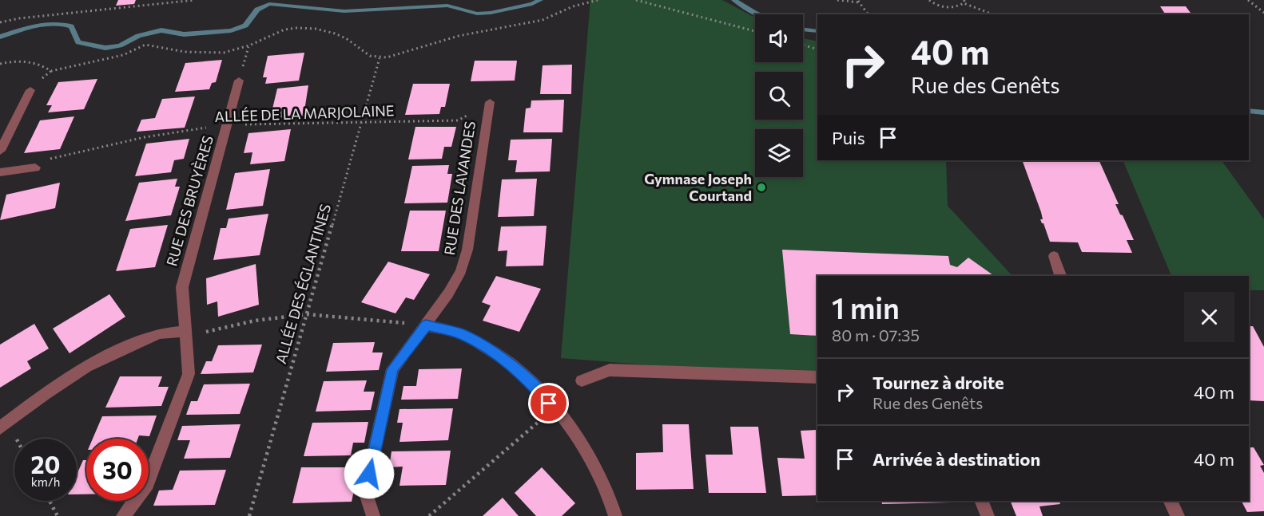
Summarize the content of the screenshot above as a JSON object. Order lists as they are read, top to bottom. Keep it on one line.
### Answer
{"streets":{"street":["RUE DES LAVANDES","RUE DES BRUYÈRES"],"path":["ALLÉE DE LA MARJOLAINE","ALLÉE DES ÉGLANTINES"]},"crossings":[["ALLÉE DE LA MARJOLAINE","RUE DES LAVANDES"],["ALLÉE DE LA MARJOLAINE","RUE DES BRUYÈRES"],["ALLÉE DE LA MARJOLAINE","ALLÉE DES ÉGLANTINES"]],"places":["Gymnase Joseph Courtand"],"page":{"turn":["40 m","Rue des Genêts"],"then":"Puis","heading":["1 min","80 m · 07:35"],"list":[{"name":"Tournez à droite","note":"Rue des Genêts","value":"40 m"},{"name":"Arrivée à destination","value":"40 m"}],"speed":"20 km/h","limit":"30"}}
